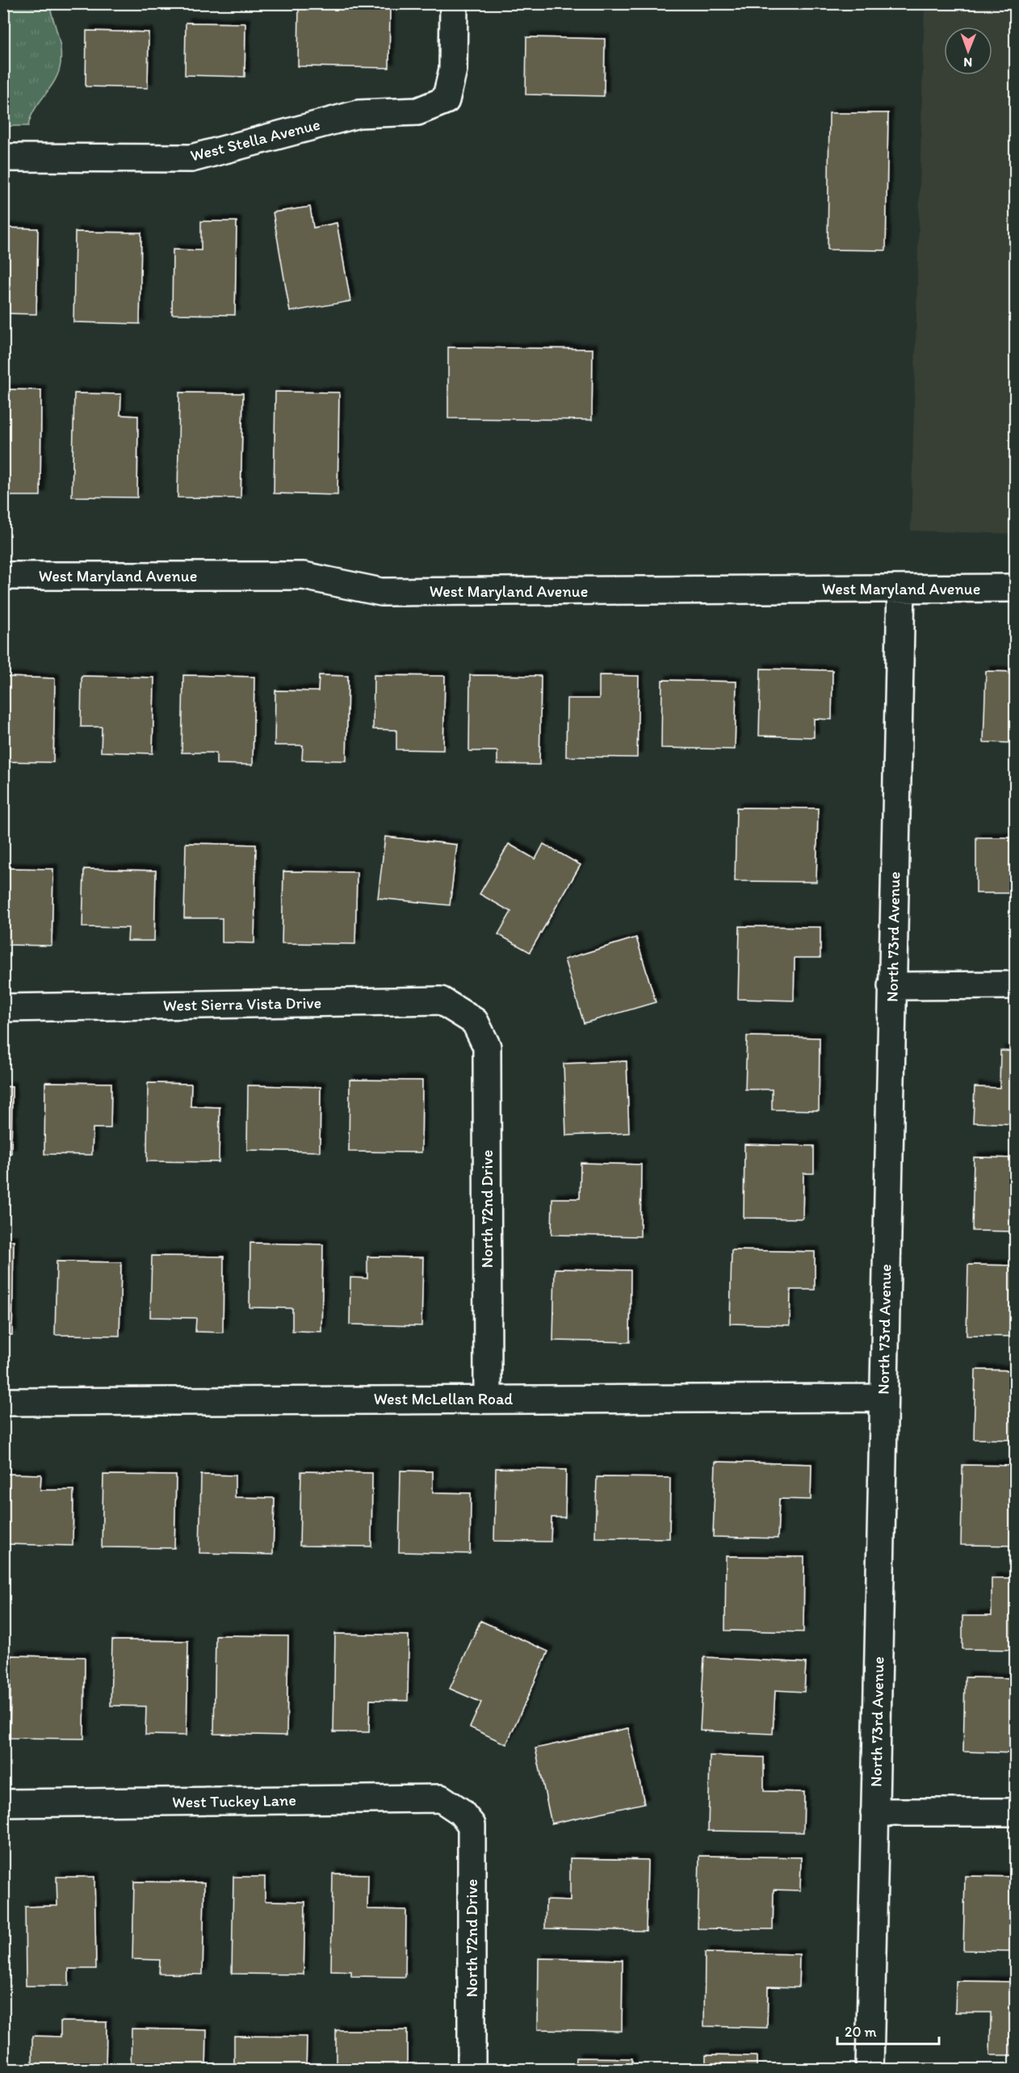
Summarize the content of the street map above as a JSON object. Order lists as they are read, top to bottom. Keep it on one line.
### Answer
{"streets":{"street":["West Stella Avenue","West Maryland Avenue","North 73rd Avenue","West Sierra Vista Drive","North 72nd Drive","West McLellan Road","West Tuckey Lane"]},"crossings":[["West Maryland Avenue","North 73rd Avenue"],["North 73rd Avenue","West McLellan Road"],["West Sierra Vista Drive","North 72nd Drive"],["North 72nd Drive","West McLellan Road"],["North 72nd Drive","West Tuckey Lane"]],"scale_bar":"20 m","north":"bottom"}
